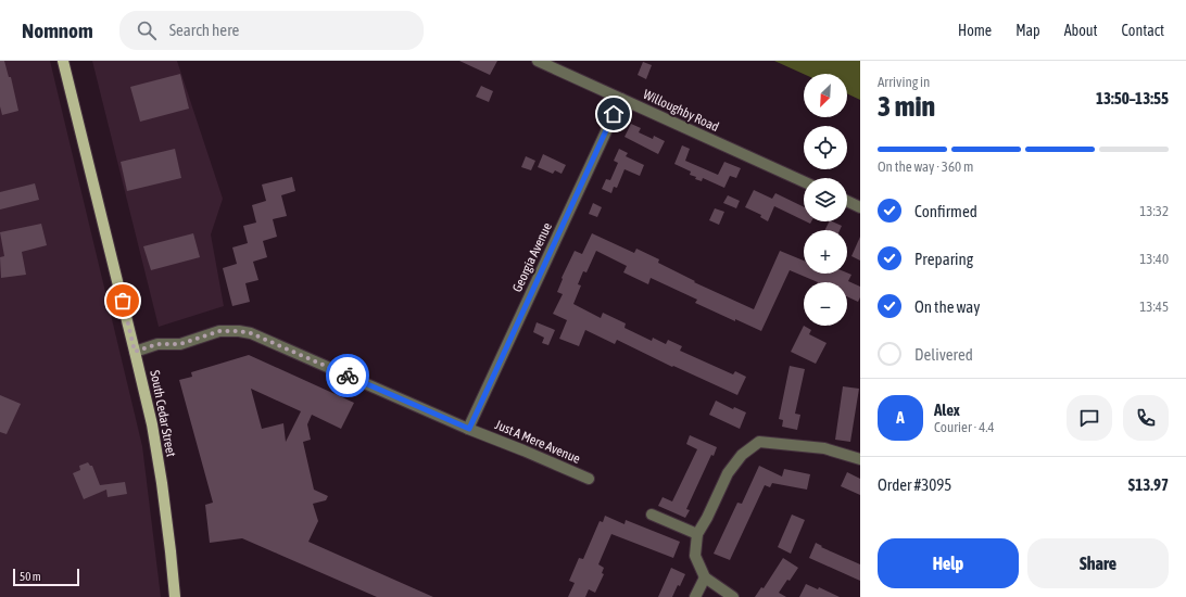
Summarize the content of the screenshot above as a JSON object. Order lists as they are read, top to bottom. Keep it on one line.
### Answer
{"streets":{"main road":["South Cedar Street"],"street":["Willoughby Road","Georgia Avenue","Just A Mere Avenue"]},"crossings":[["Willoughby Road","Georgia Avenue"],["Georgia Avenue","Just A Mere Avenue"],["South Cedar Street","Just A Mere Avenue"]],"scale_bar":"50 m","north":"bottom left","page":{"header":"Nomnom","search":"Search here","nav":["Home","Map","About","Contact"],"heading":["3 min","Arriving in","13:50–13:55"],"panel":["Alex","Courier · 4.4","Order #3095","$13.97"],"map_buttons":["+","−"],"bar":"On the way · 360 m","list":[["Confirmed","13:32"],["Preparing","13:40"],["On the way","13:45"],"Delivered"],"round":"A","buttons":["Help","Share"],"scale":"50 m"}}
